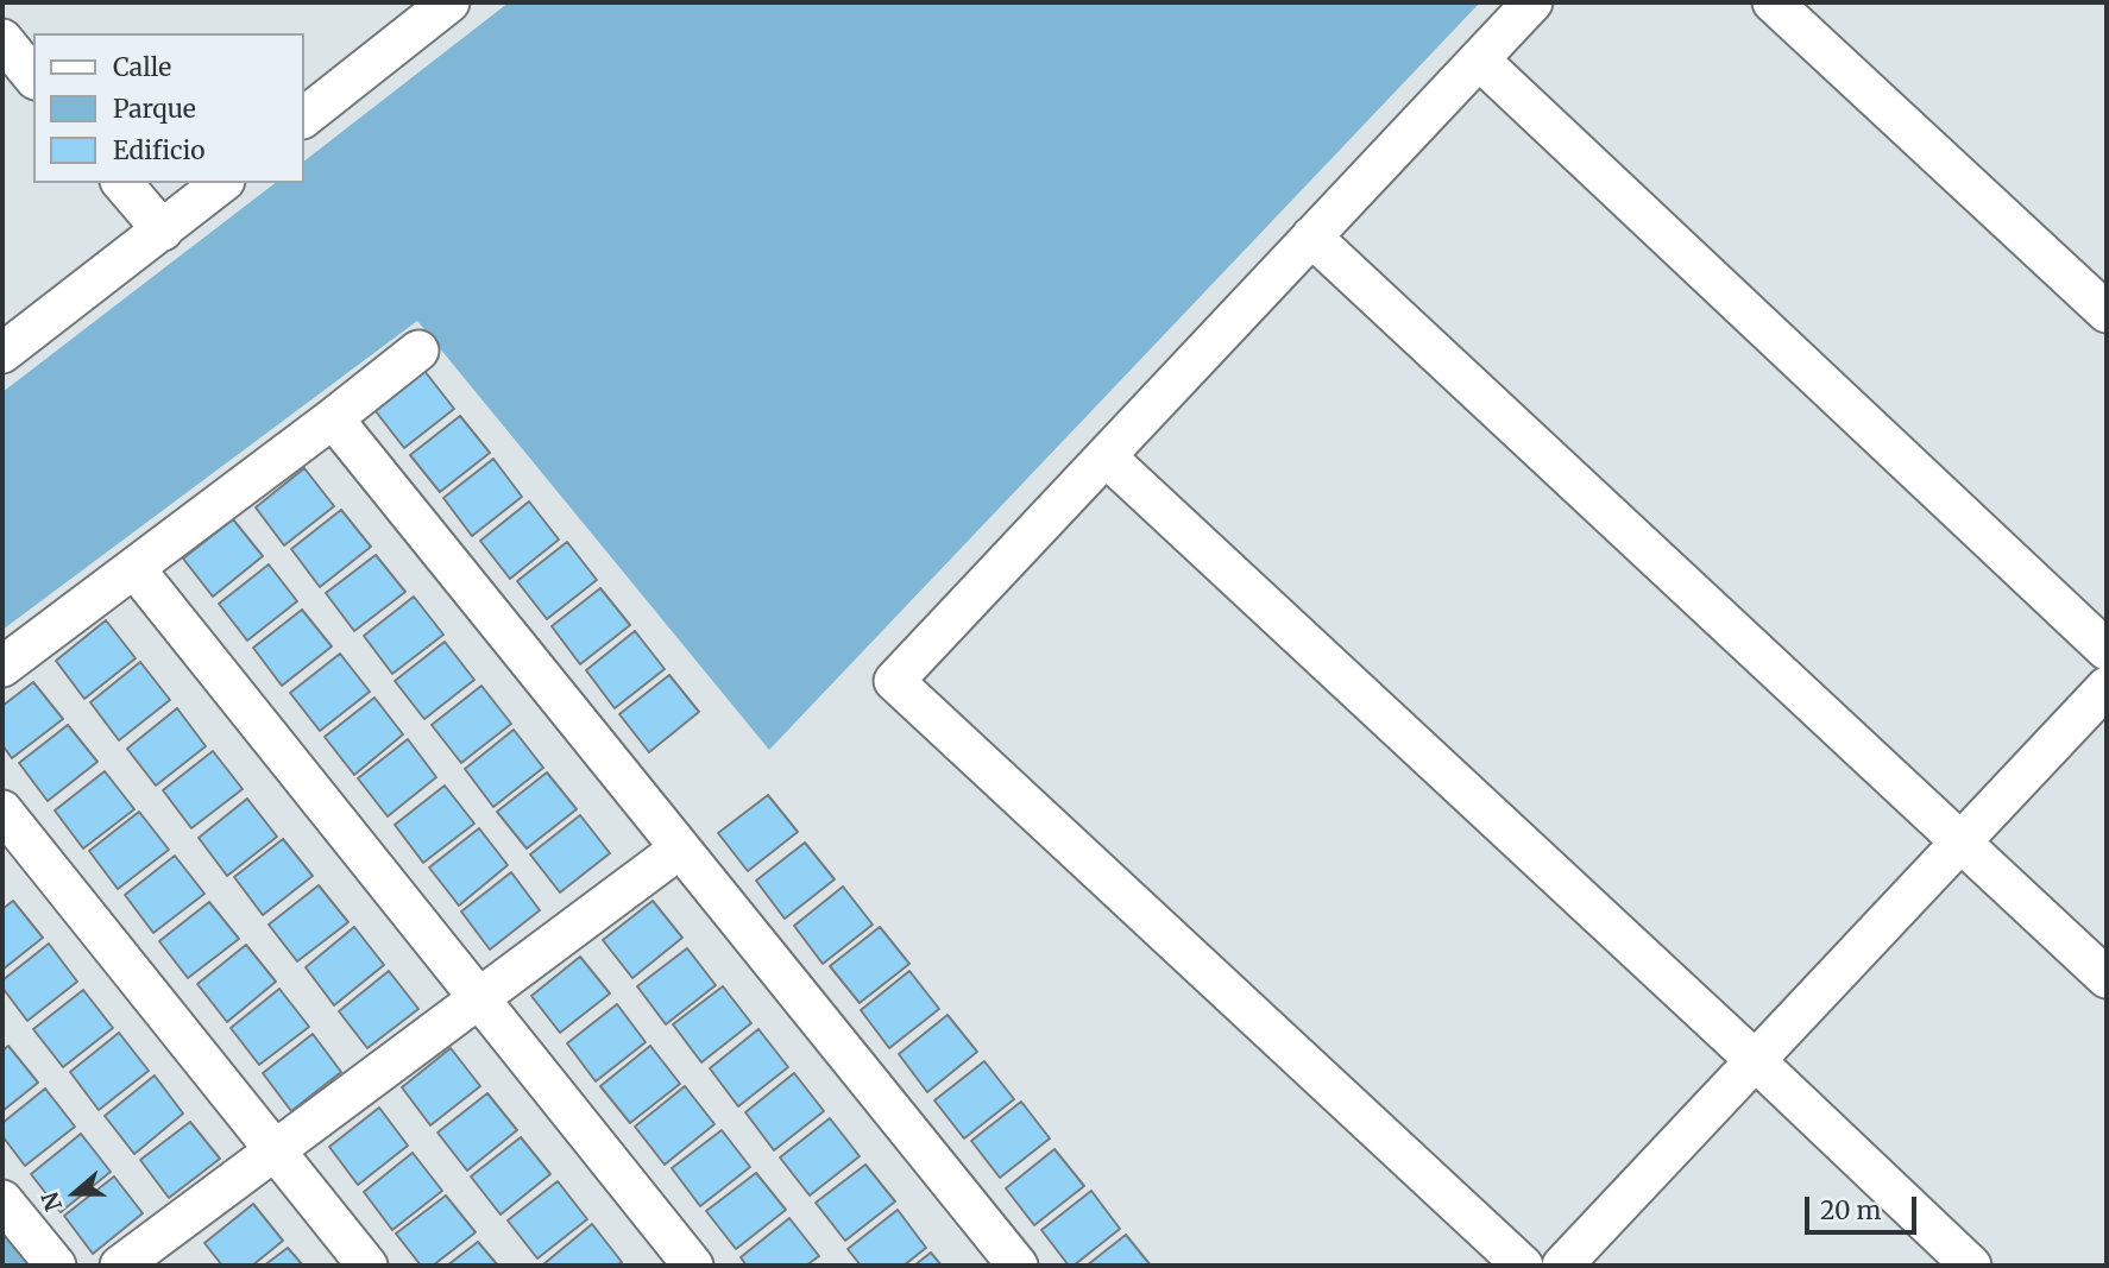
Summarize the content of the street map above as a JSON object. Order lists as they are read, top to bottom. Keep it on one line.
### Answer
{"legend":["Calle","Parque","Edificio"],"scale_bar":"20 m","north":"left"}
